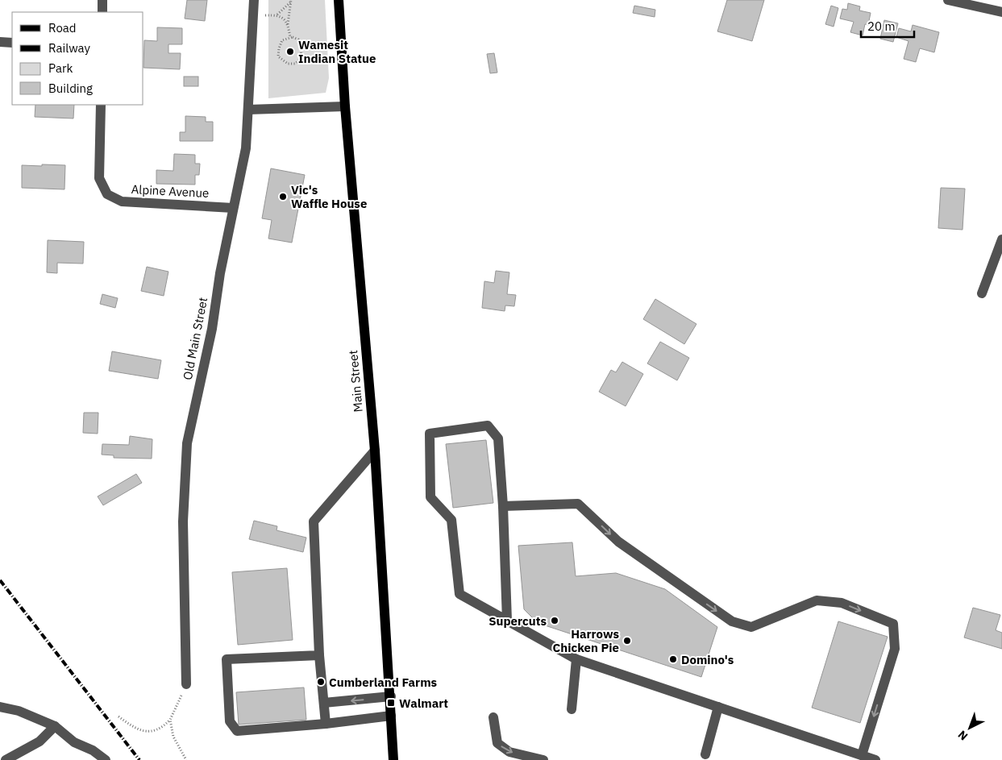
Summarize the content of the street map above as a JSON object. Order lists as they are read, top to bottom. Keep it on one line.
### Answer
{"streets":{"main road":["Main Street"],"street":["Alpine Avenue","Old Main Street"]},"crossings":[["Alpine Avenue","Old Main Street"]],"places":{"other":["Wamesit Indian Statue","Vic's Waffle House","Supercuts","Harrows Chicken Pie","Domino's","Cumberland Farms"],"transit":["Walmart"]},"legend":["Road","Railway","Park","Building"],"scale_bar":"20 m","north":"bottom left"}
